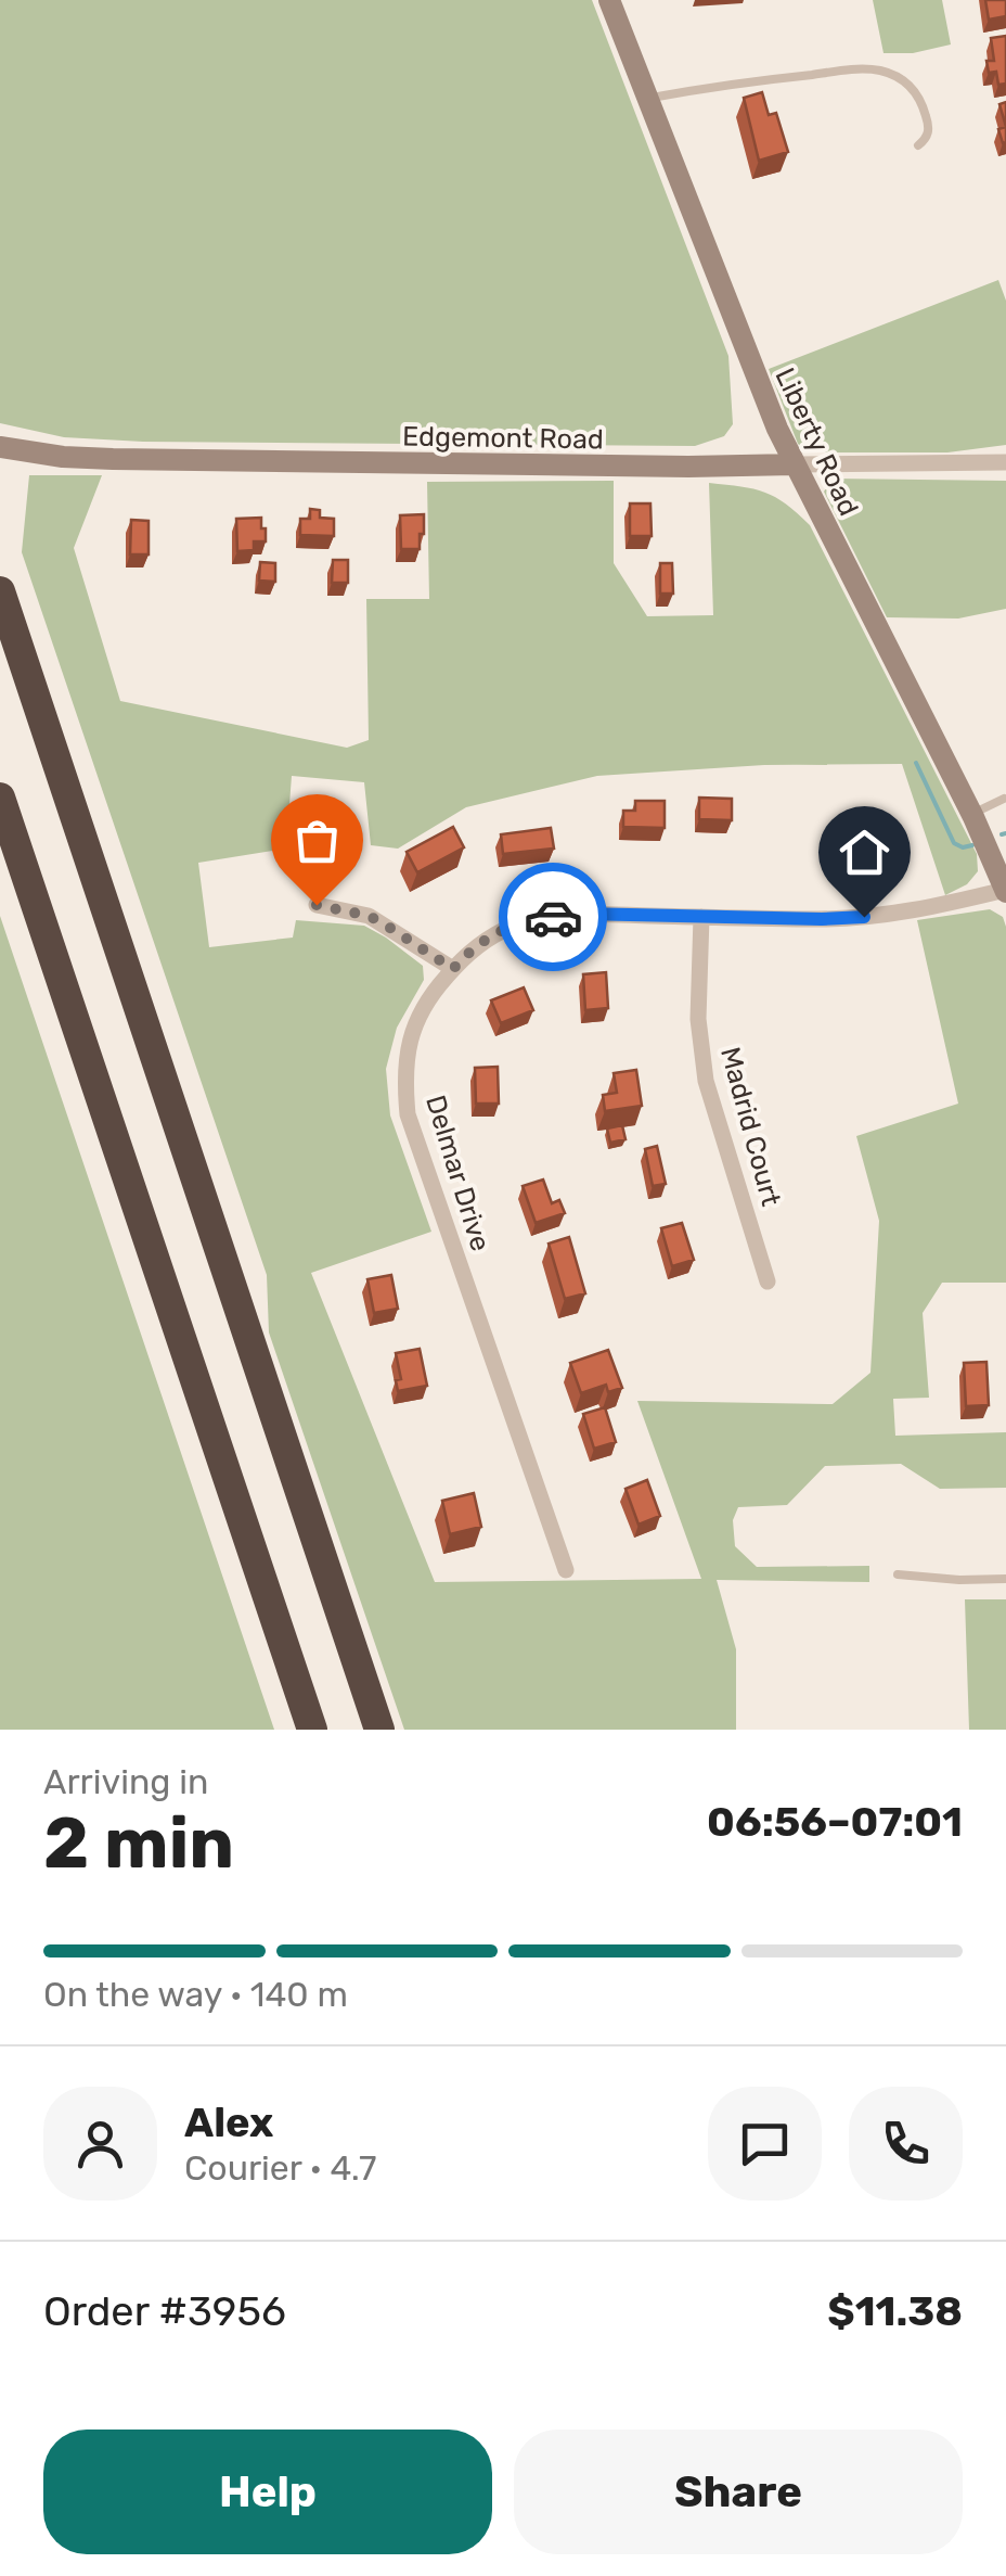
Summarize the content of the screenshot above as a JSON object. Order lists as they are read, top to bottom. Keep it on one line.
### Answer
{"streets":{"street":["Edgemont Road","Liberty Road","Madrid Court","Delmar Drive"]},"crossings":[["Edgemont Road","Liberty Road"],["Liberty Road","Delmar Drive"],["Madrid Court","Delmar Drive"]],"page":{"heading":["2 min","Arriving in","06:56–07:01"],"panel":["Alex","Courier · 4.7","Order #3956","$11.38"],"bar":"On the way · 140 m","buttons":["Help","Share"]}}
